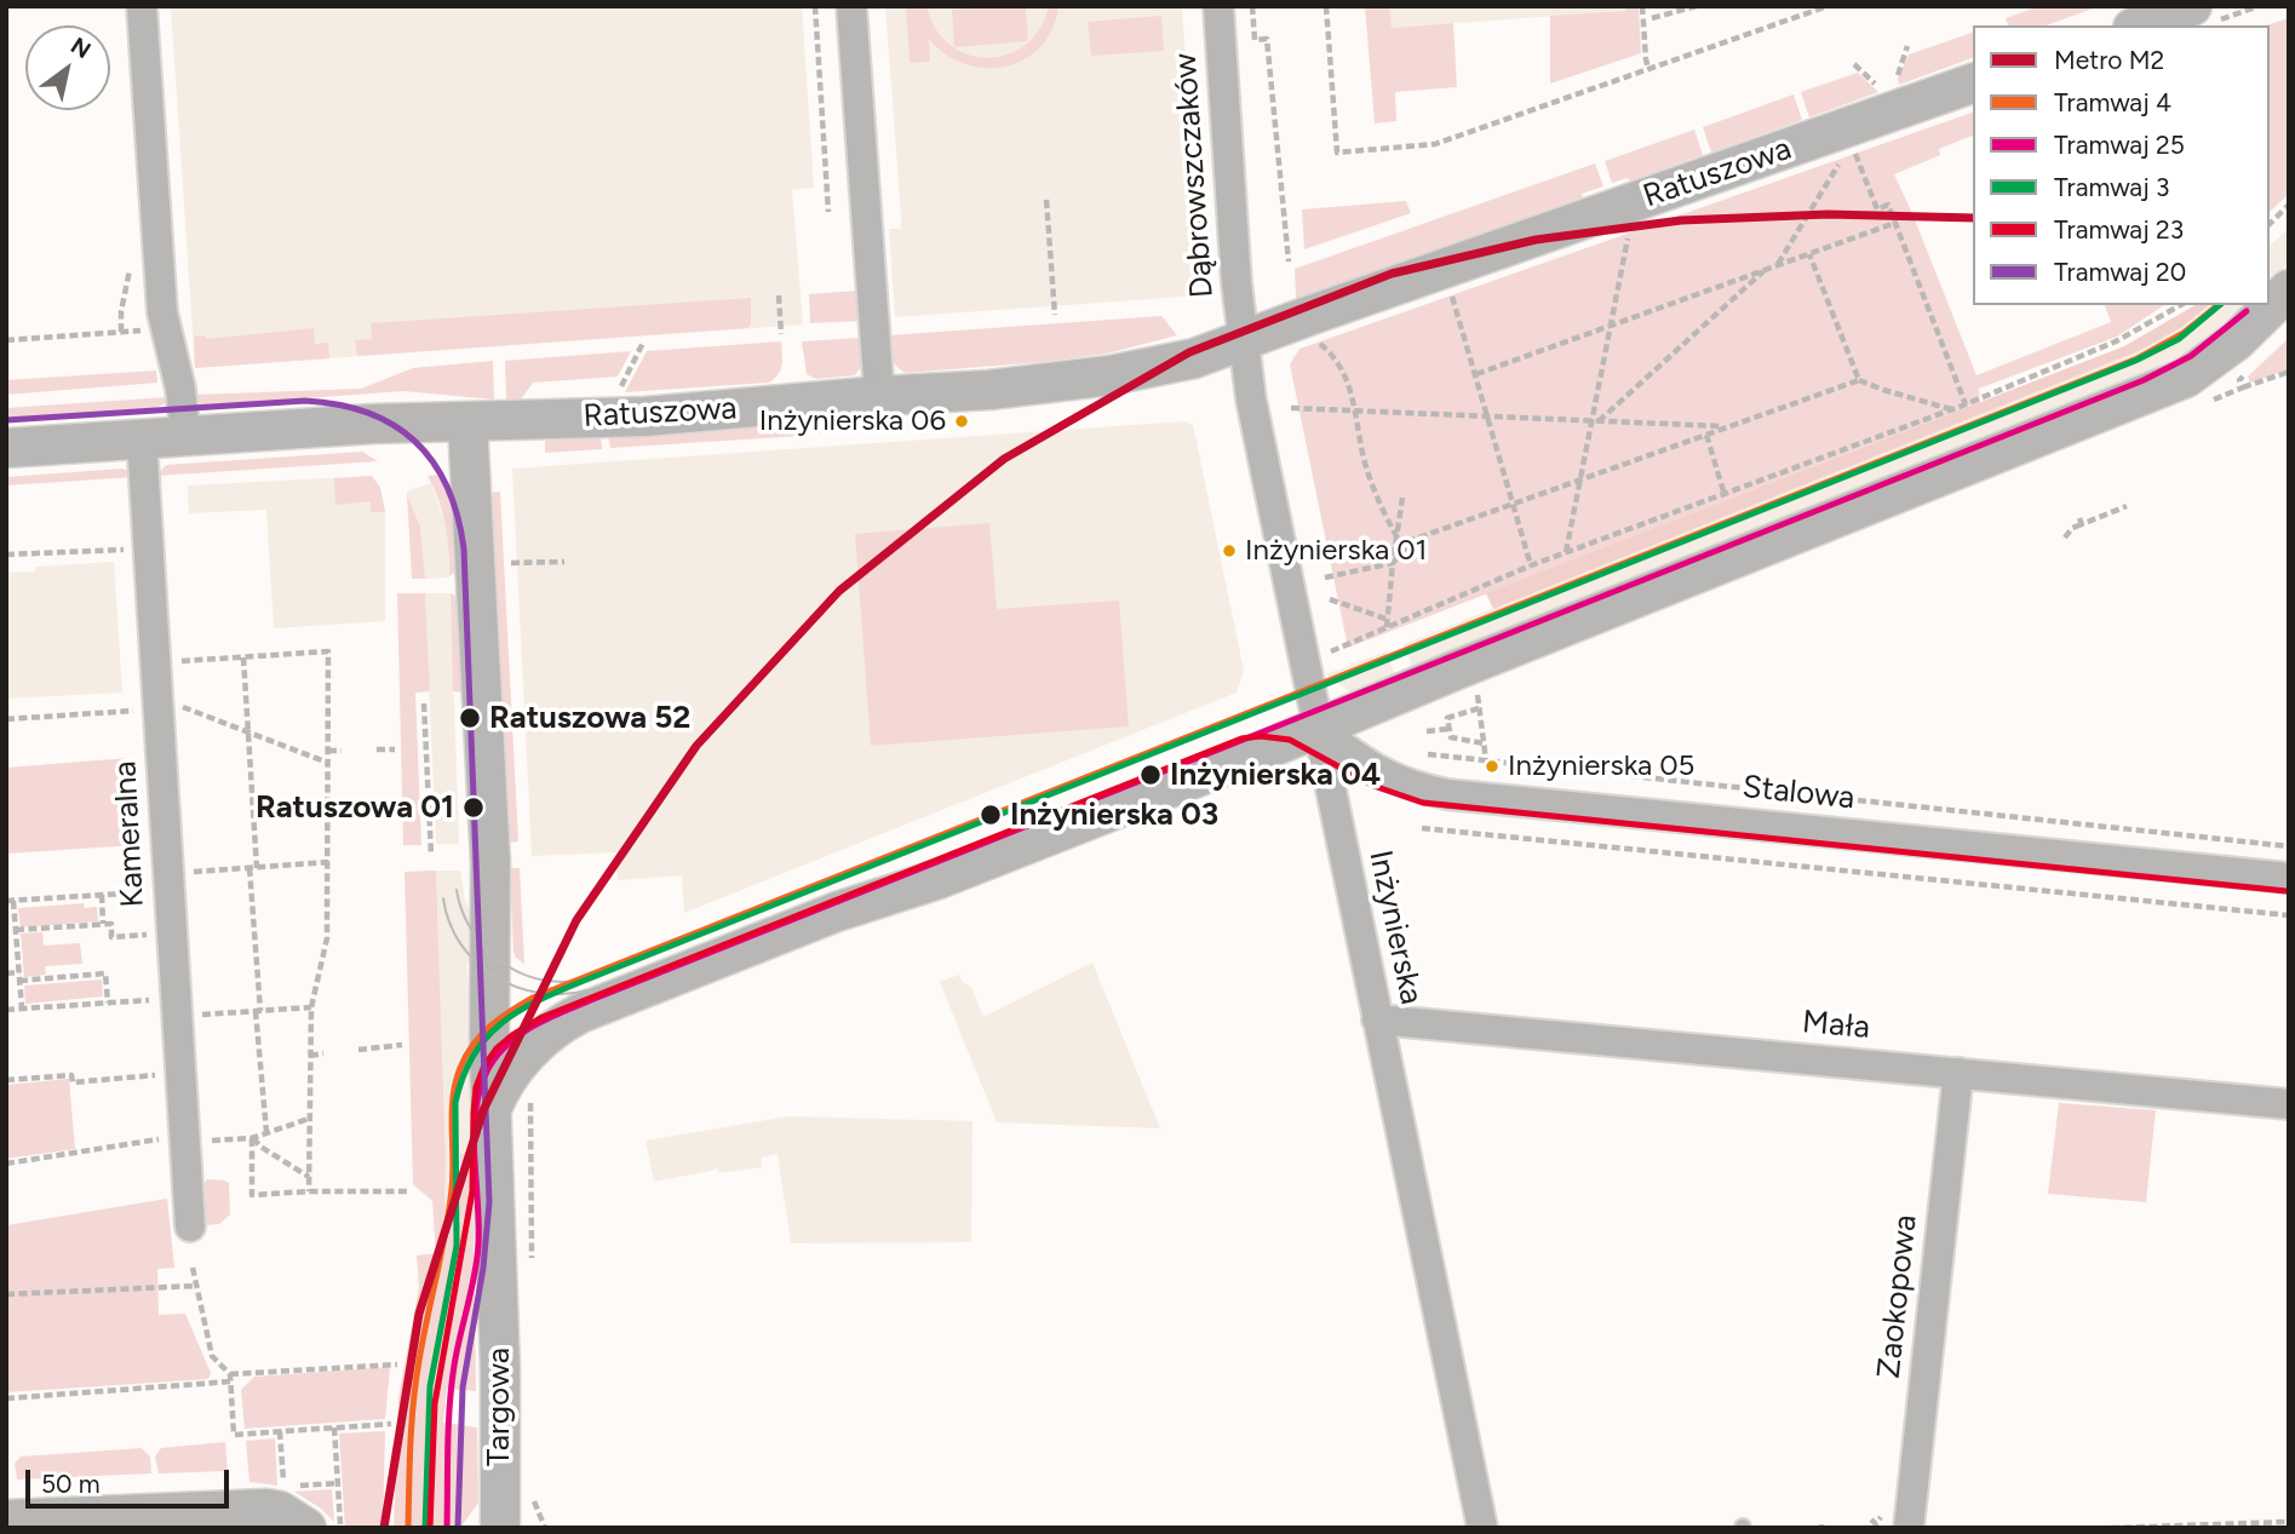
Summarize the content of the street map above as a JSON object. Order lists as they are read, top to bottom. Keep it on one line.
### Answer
{"streets":{"street":["Ratuszowa","Dąbrowszczaków","Stalowa","Kameralna","Inżynierska","Mała","Zaokopowa","Targowa"]},"crossings":[["Ratuszowa","Dąbrowszczaków"],["Ratuszowa","Kameralna"],["Ratuszowa","Inżynierska"],["Ratuszowa","Targowa"],["Dąbrowszczaków","Inżynierska"],["Stalowa","Inżynierska"],["Inżynierska","Mała"],["Mała","Zaokopowa"]],"places":["Inżynierska 06","Inżynierska 01","Ratuszowa 52","Inżynierska 05","Inżynierska 04","Ratuszowa 01","Inżynierska 03"],"lines":["metro line M2","tram line 4","tram line 3","tram line 25","tram line 20","tram line 23"],"legend":["Metro M2","Tramwaj 4","Tramwaj 25","Tramwaj 3","Tramwaj 23","Tramwaj 20"],"scale_bar":"50 m","north":"top right"}
